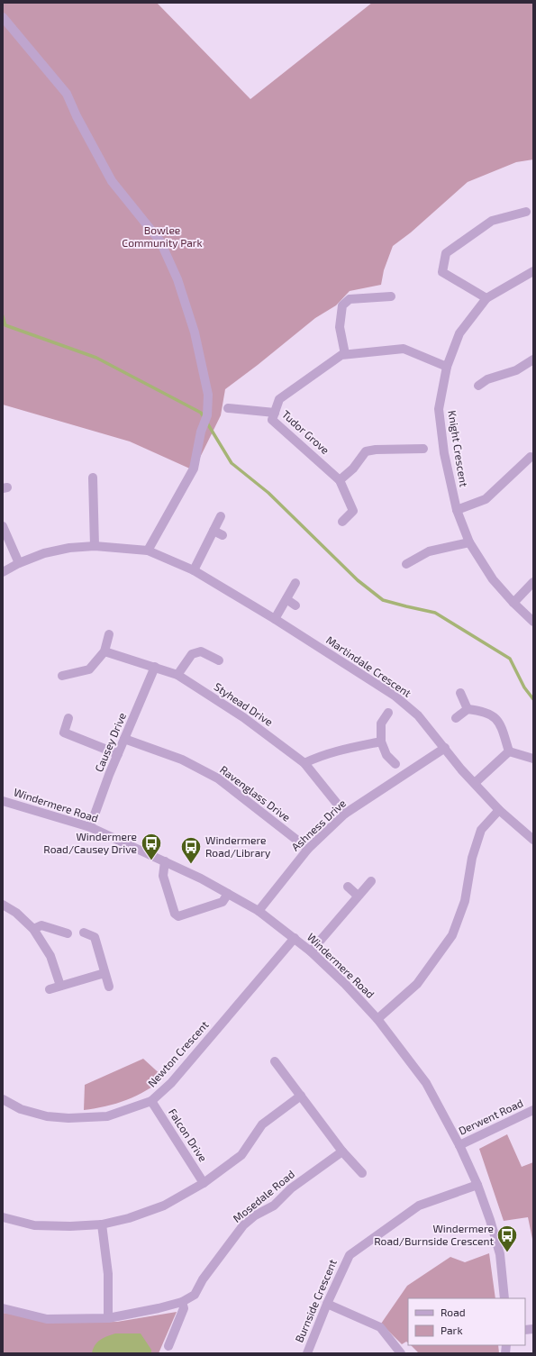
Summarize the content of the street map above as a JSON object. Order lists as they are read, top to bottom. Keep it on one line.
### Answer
{"streets":{"street":["Tudor Grove","Knight Crescent","Martindale Crescent","Styhead Drive","Causey Drive","Ravenglass Drive","Windermere Road","Ashness Drive","Newton Crescent","Derwent Road","Falcon Drive","Mosedale Road","Burnside Crescent"]},"crossings":[["Tudor Grove","Knight Crescent"],["Martindale Crescent","Ashness Drive"],["Styhead Drive","Causey Drive"],["Styhead Drive","Ashness Drive"],["Causey Drive","Ravenglass Drive"],["Causey Drive","Windermere Road"],["Ravenglass Drive","Ashness Drive"],["Windermere Road","Ashness Drive"],["Windermere Road","Newton Crescent"],["Windermere Road","Derwent Road"],["Windermere Road","Burnside Crescent"],["Newton Crescent","Falcon Drive"]],"parks":["Bowlee Community Park"],"places":{"bus stop":["Windermere Road/Causey Drive","Windermere Road/Library","Windermere Road/Burnside Crescent"]},"legend":["Road","Park"]}
